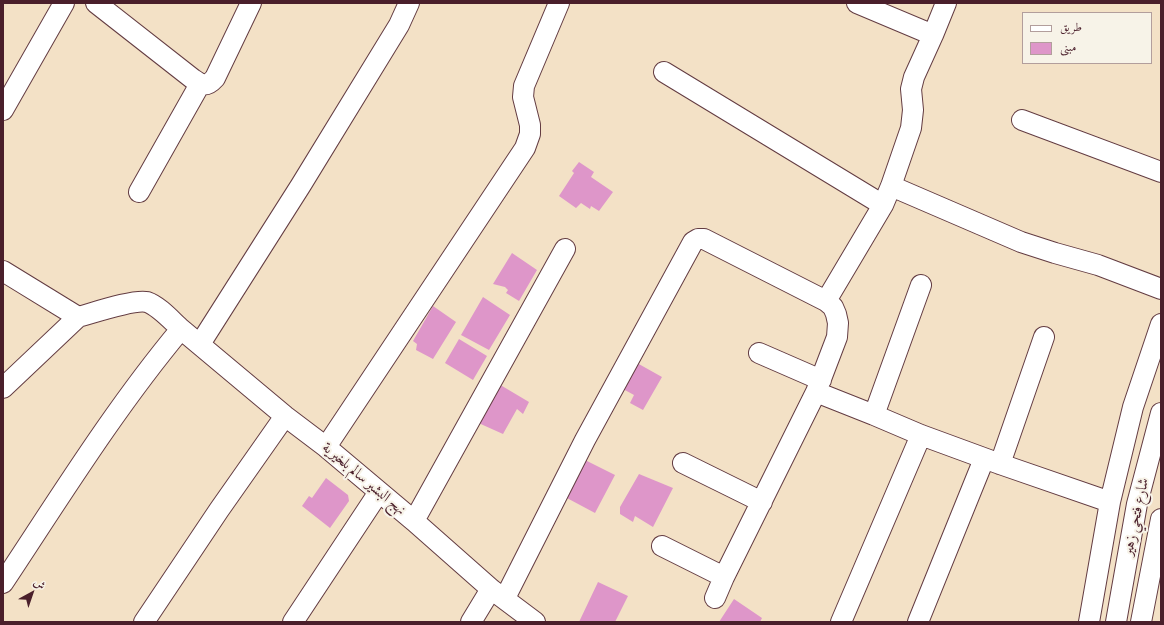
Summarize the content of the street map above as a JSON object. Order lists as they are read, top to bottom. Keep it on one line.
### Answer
{"streets":{"street":["نهج البشير سالم بلخيرية","شارع فتحي زهير"]},"legend":["طريق","مبنى"],"north":"top right"}
